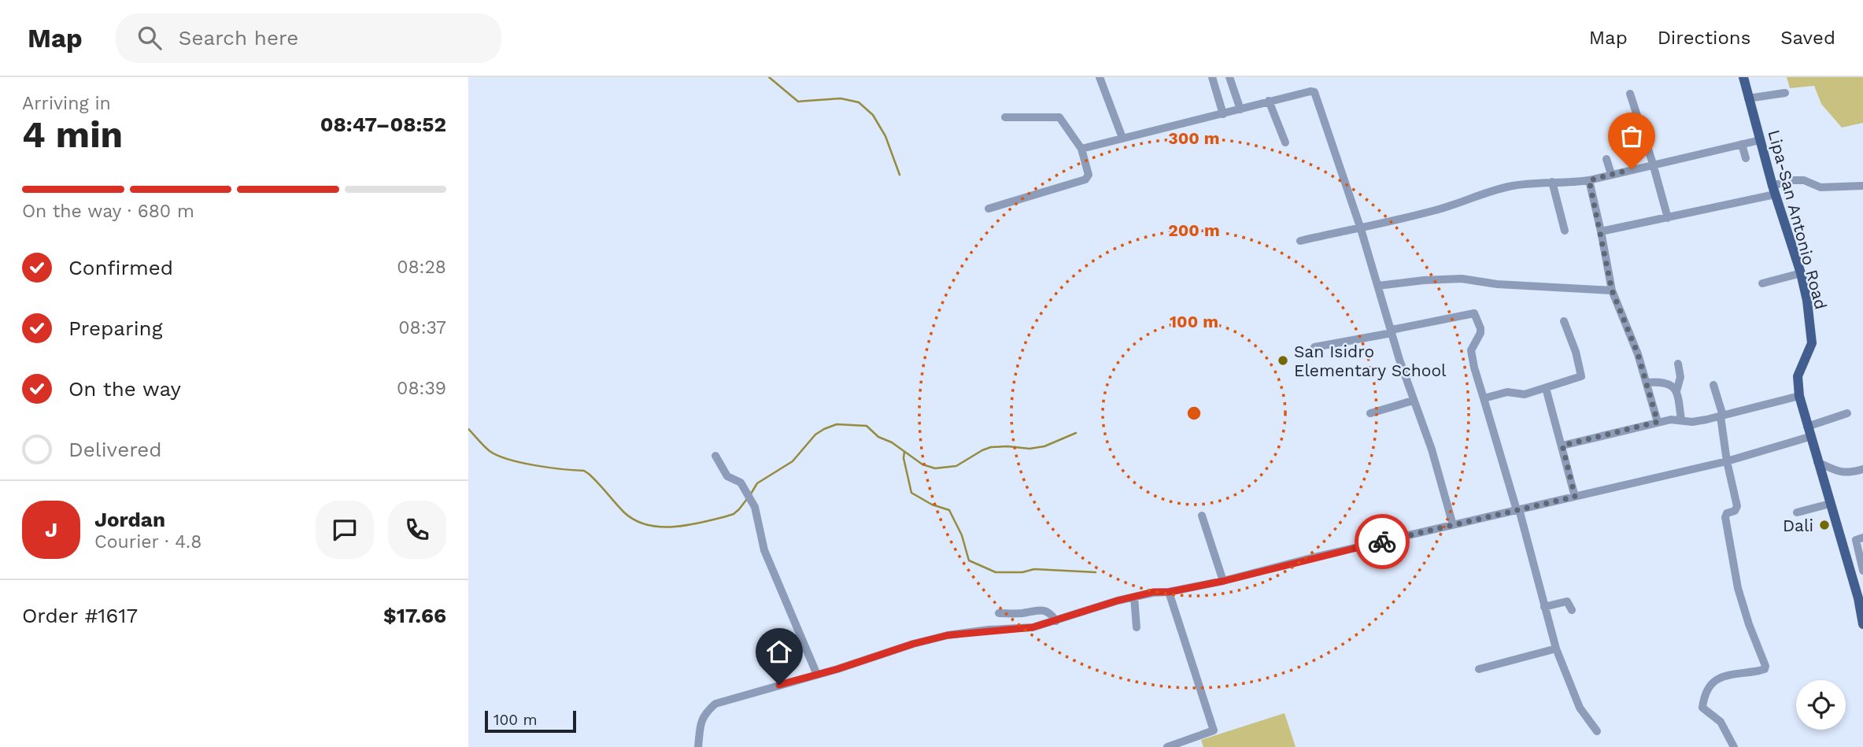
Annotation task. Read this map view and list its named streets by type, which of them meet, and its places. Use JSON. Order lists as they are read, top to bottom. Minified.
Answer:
{"streets":{"main road":["Lipa-San Antonio Road"]},"places":["San Isidro Elementary School","Dali"],"scale_bar":"100 m","page":{"header":"Map","search":"Search here","nav":["Map","Directions","Saved"],"heading":["4 min","Arriving in","08:47–08:52"],"panel":["Jordan","Courier · 4.8","Order #1617","$17.66"],"bar":"On the way · 680 m","list":[["Confirmed","08:28"],["Preparing","08:37"],["On the way","08:39"],"Delivered"],"round":"J","scale":"100 m"},"rings":["300 m","200 m","100 m"]}
